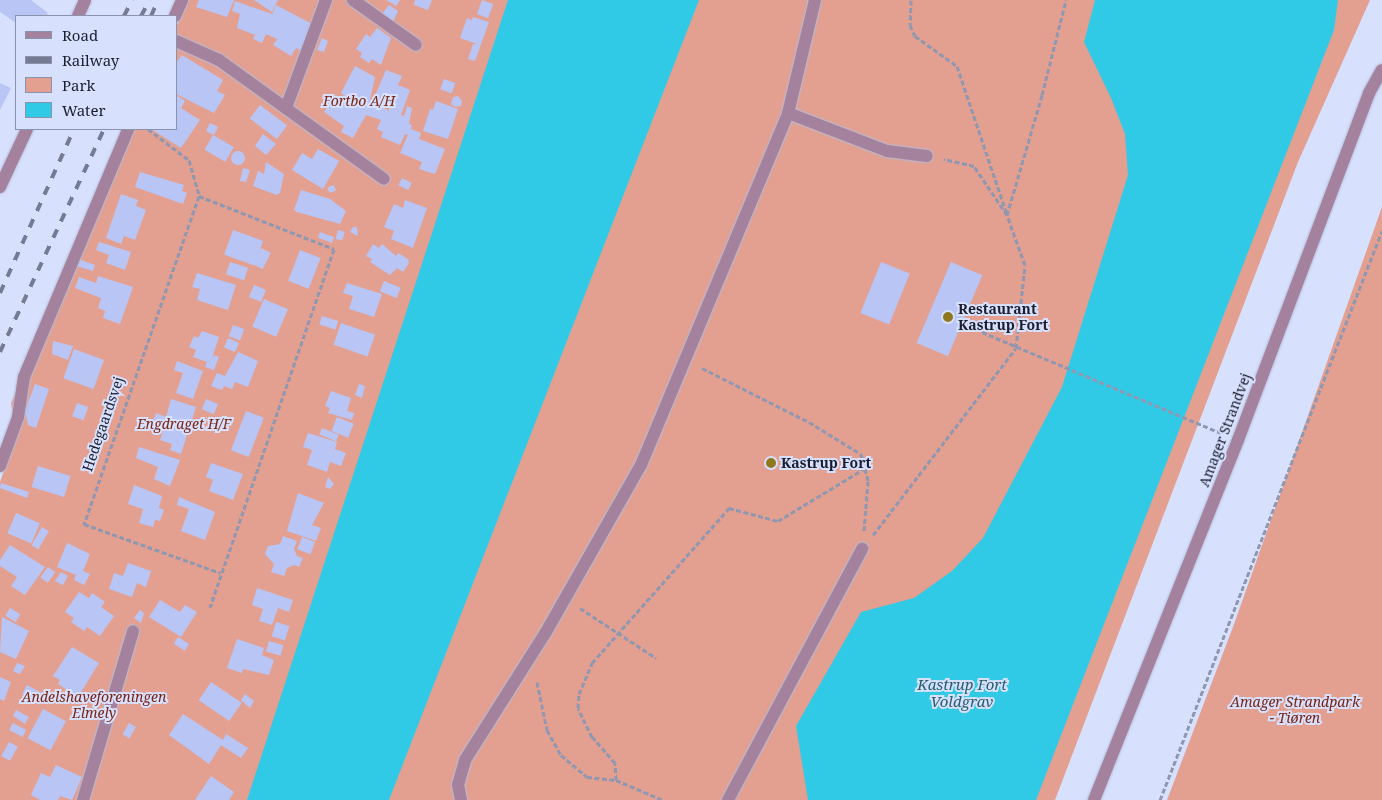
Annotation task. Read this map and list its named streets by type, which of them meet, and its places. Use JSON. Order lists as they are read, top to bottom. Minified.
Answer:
{"streets":{"street":["Amager Strandvej"],"path":["Hedegaardsvej"]},"water":["Kastrup Fort Voldgrav"],"parks":["Fortbo A/H","Engdraget H/F","Andelshaveforeningen Elmely","Amager Strandpark - Tiøren"],"places":["Restaurant Kastrup Fort","Kastrup Fort"],"legend":["Road","Railway","Park","Water"]}
